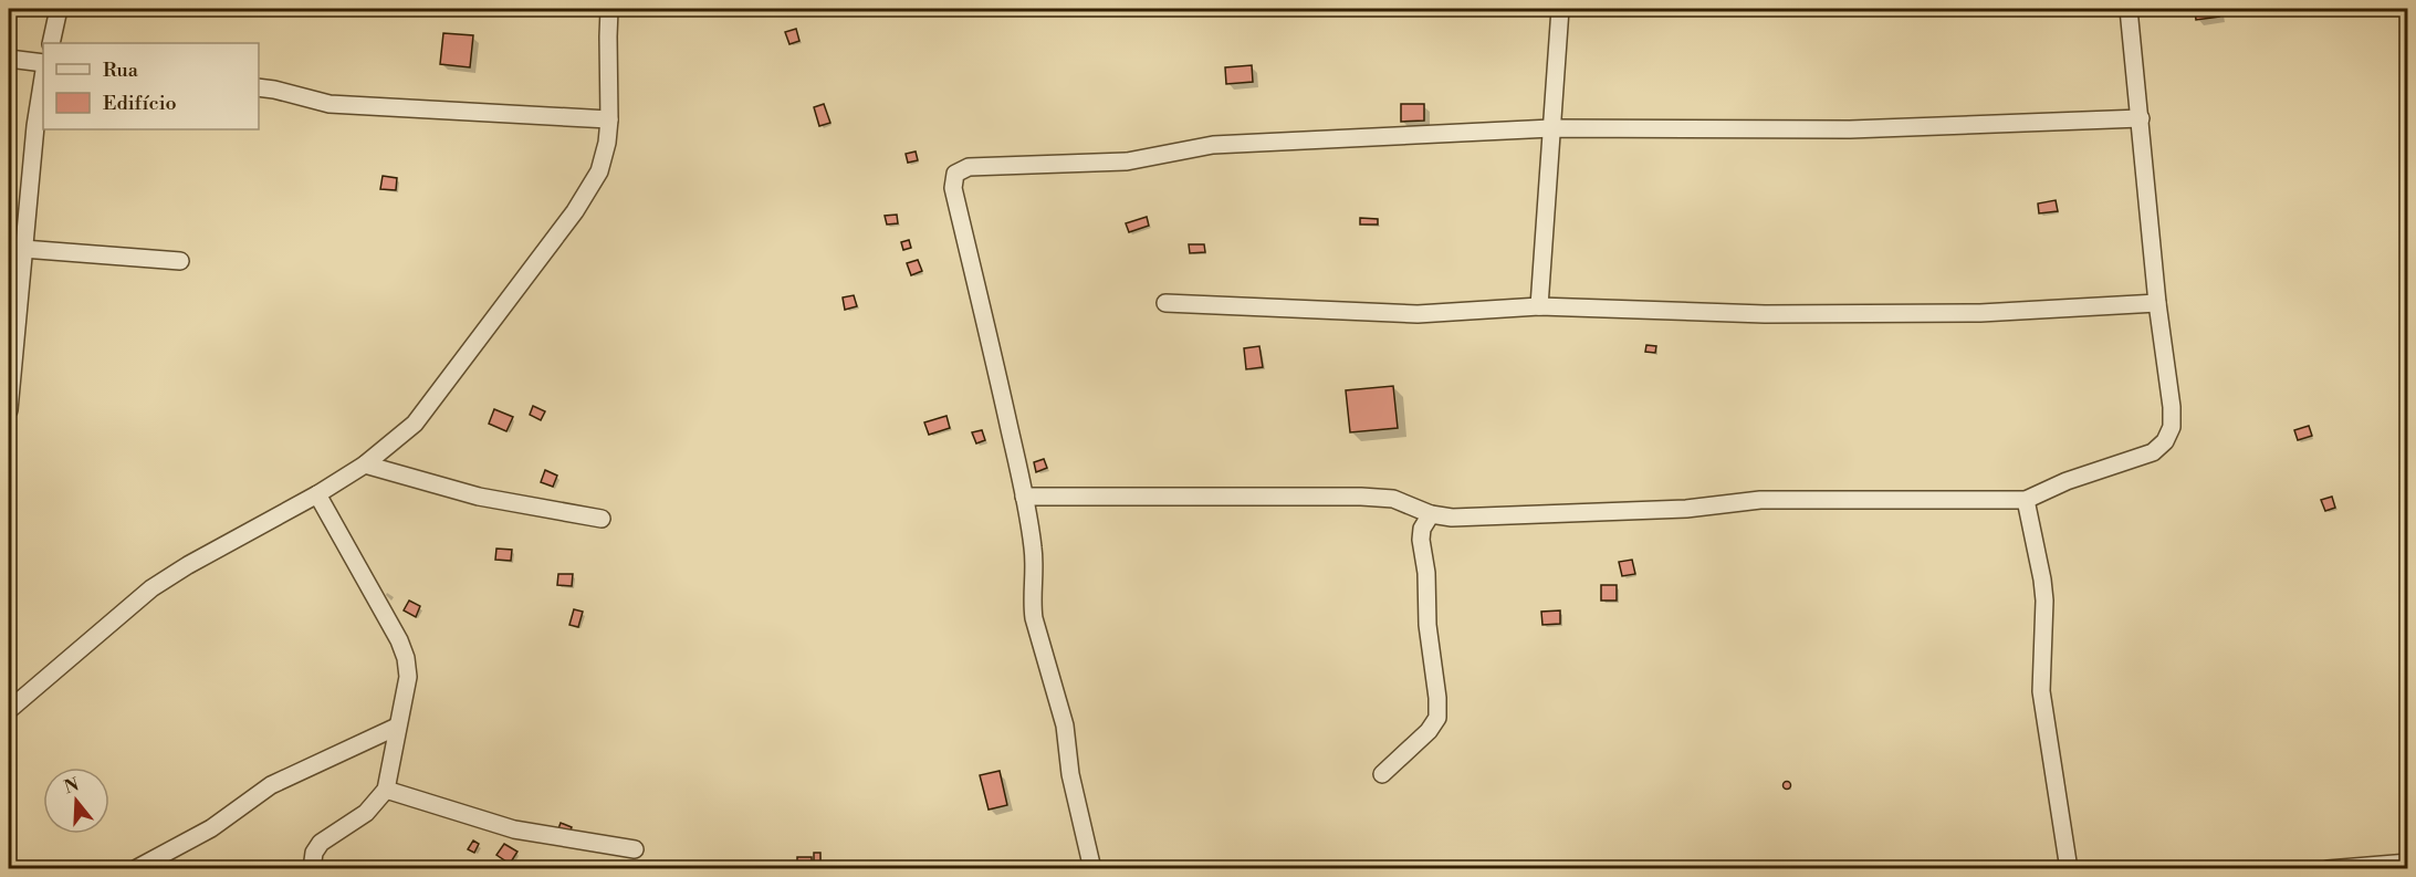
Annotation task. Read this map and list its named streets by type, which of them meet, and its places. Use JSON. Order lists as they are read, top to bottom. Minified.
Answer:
{"legend":["Rua","Edifício"],"north":"top"}
